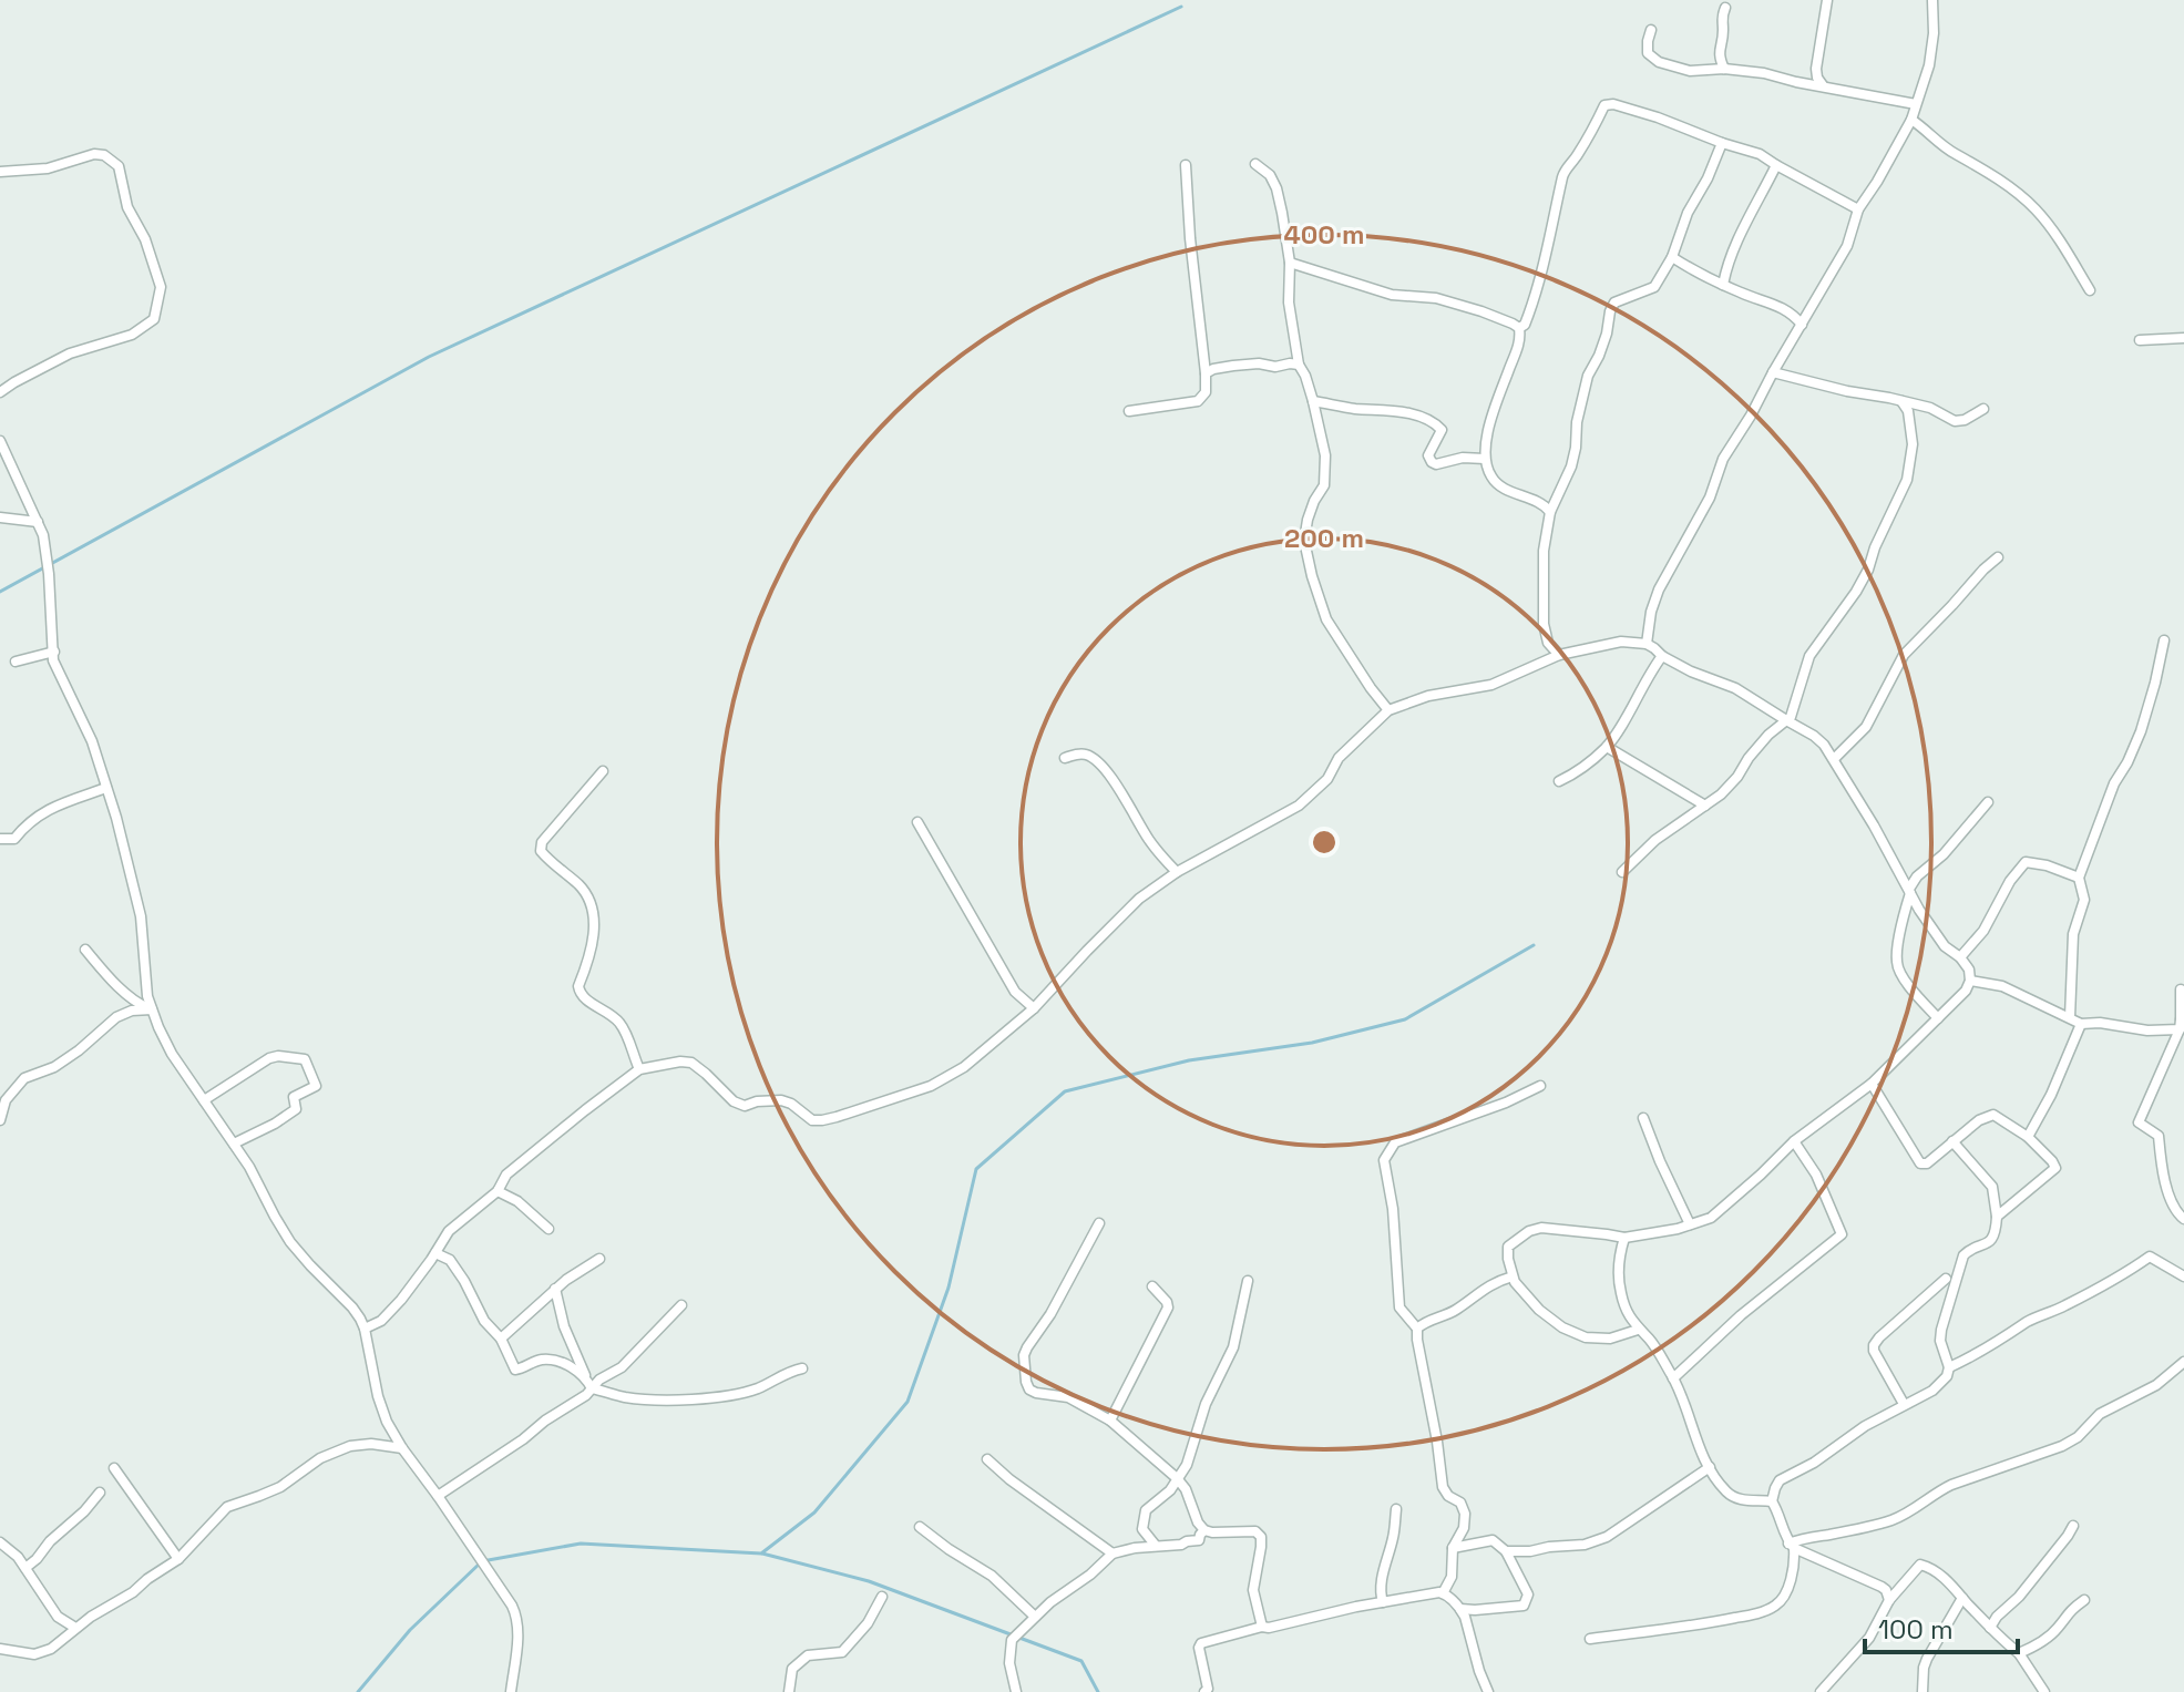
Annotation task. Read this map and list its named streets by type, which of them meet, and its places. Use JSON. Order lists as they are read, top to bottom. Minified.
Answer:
{"scale_bar":"100 m","rings":["400 m","200 m"]}
